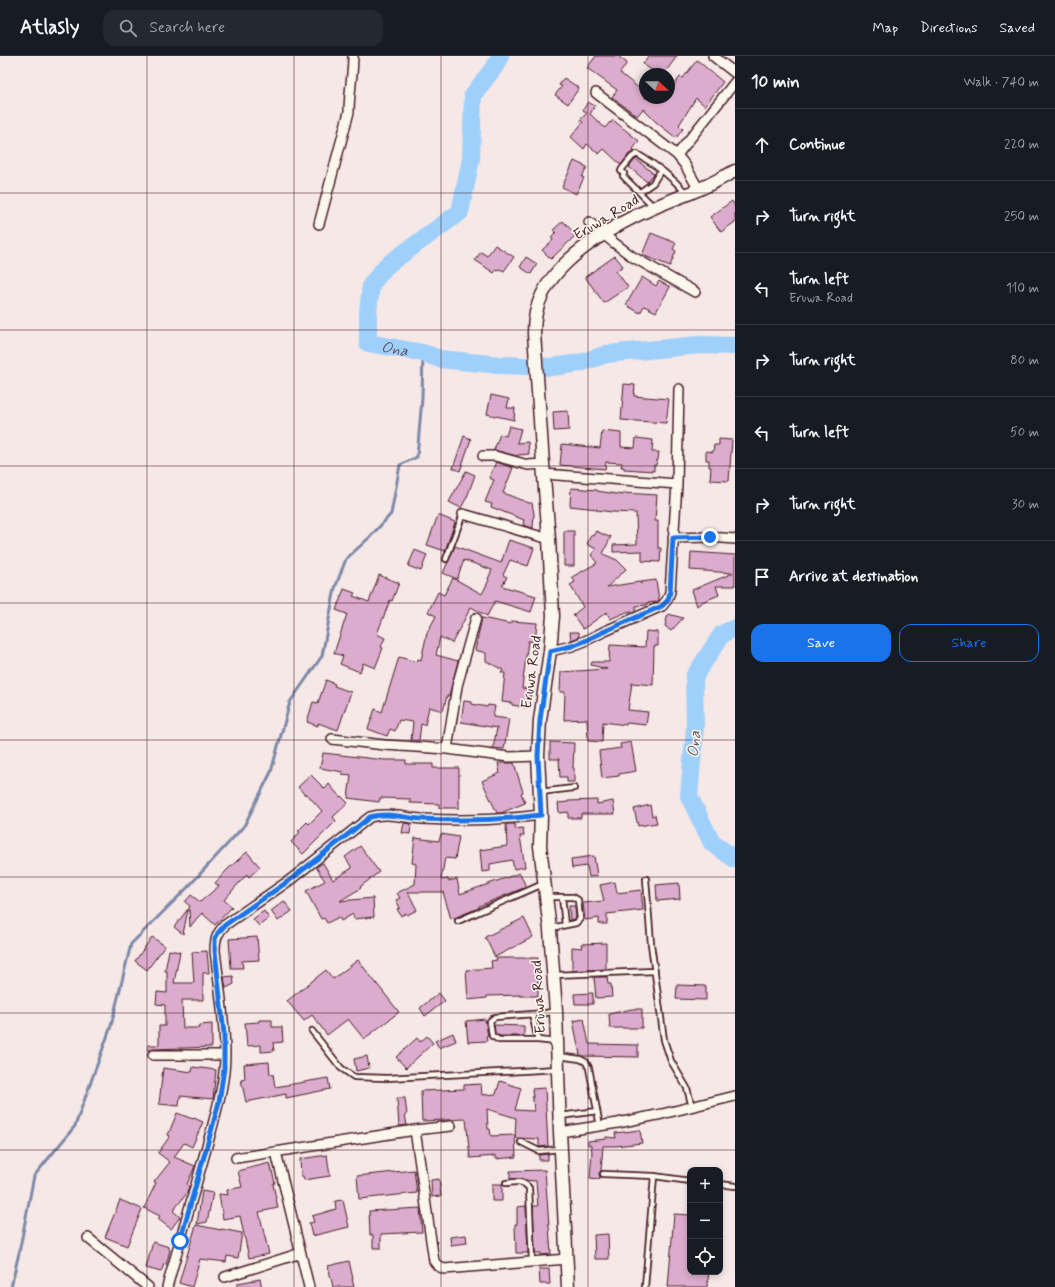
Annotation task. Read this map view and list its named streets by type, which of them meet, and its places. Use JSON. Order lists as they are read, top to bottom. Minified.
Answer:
{"streets":{"main road":["Eruwa Road"]},"water":["Ona"],"north":"right","page":{"header":"Atlasly","search":"Search here","nav":["Map","Directions","Saved"],"heading":["10 min","Walk · 740 m"],"list":[["Continue","220 m"],["Turn right","250 m"],["Turn left","Eruwa Road","110 m"],["Turn right","80 m"],["Turn left","50 m"],["Turn right","30 m"],"Arrive at destination"],"buttons":["Save","Share"],"map_buttons":["+","−"]}}
